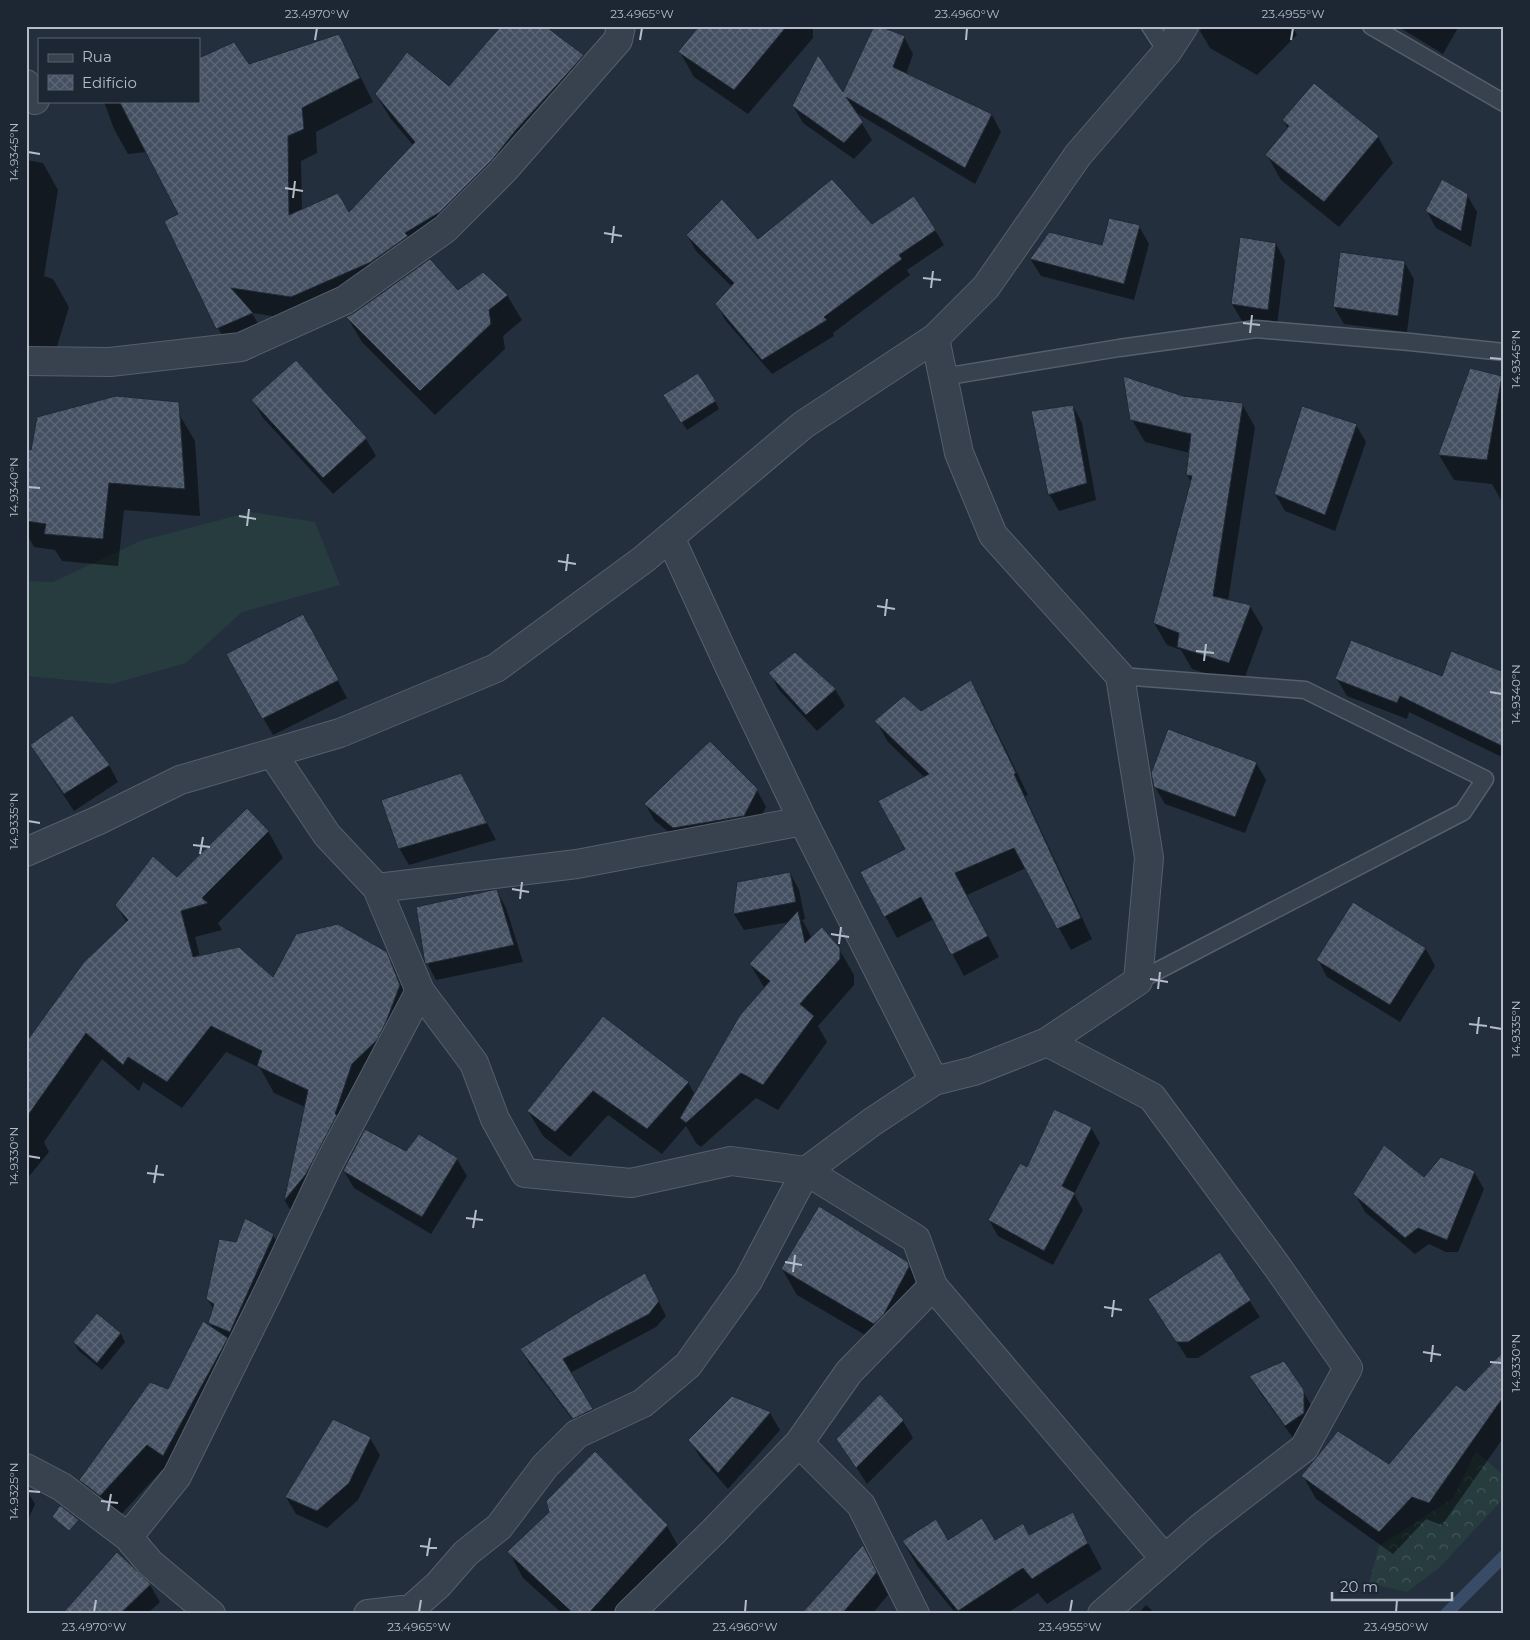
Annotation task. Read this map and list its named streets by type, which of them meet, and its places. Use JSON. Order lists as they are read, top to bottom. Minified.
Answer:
{"legend":["Rua","Edifício"],"scale_bar":"20 m","coordinates":["23.4970°W","23.4965°W","23.4960°W","23.4955°W","14.9345°N","14.9340°N","14.9335°N","14.9330°N","14.9325°N","23.4950°W"]}
